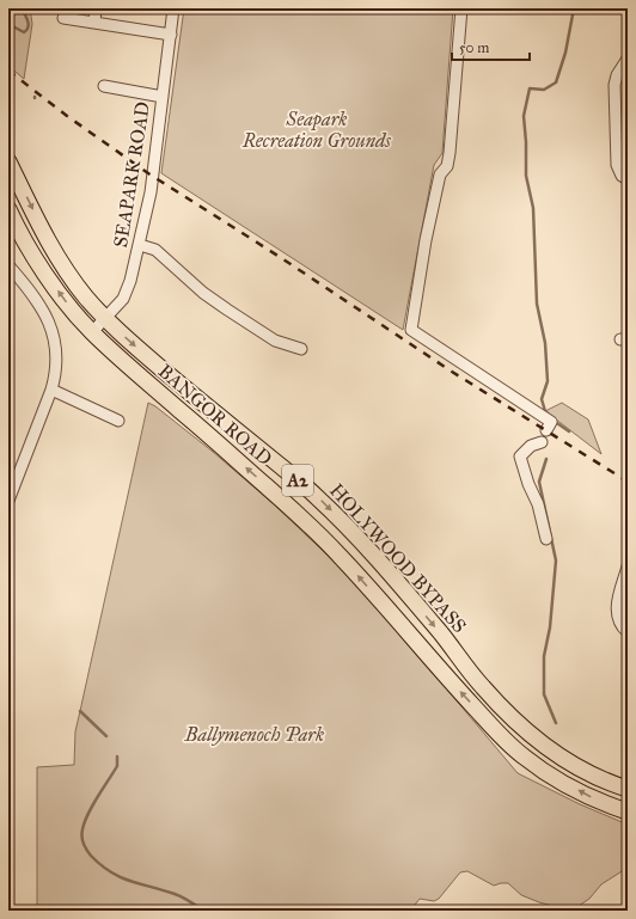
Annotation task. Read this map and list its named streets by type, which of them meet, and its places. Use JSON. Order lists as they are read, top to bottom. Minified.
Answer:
{"streets":{"highway":["BANGOR ROAD","A2","HOLYWOOD BYPASS"],"street":["SEAPARK ROAD"]},"crossings":[["SEAPARK ROAD","BANGOR ROAD"],["SEAPARK ROAD","A2"],["SEAPARK ROAD","HOLYWOOD BYPASS"],["BANGOR ROAD","A2"]],"one_way":["BANGOR ROAD","HOLYWOOD BYPASS"],"parks":["Seapark Recreation Grounds","Ballymenoch Park"],"scale_bar":"50 m"}
